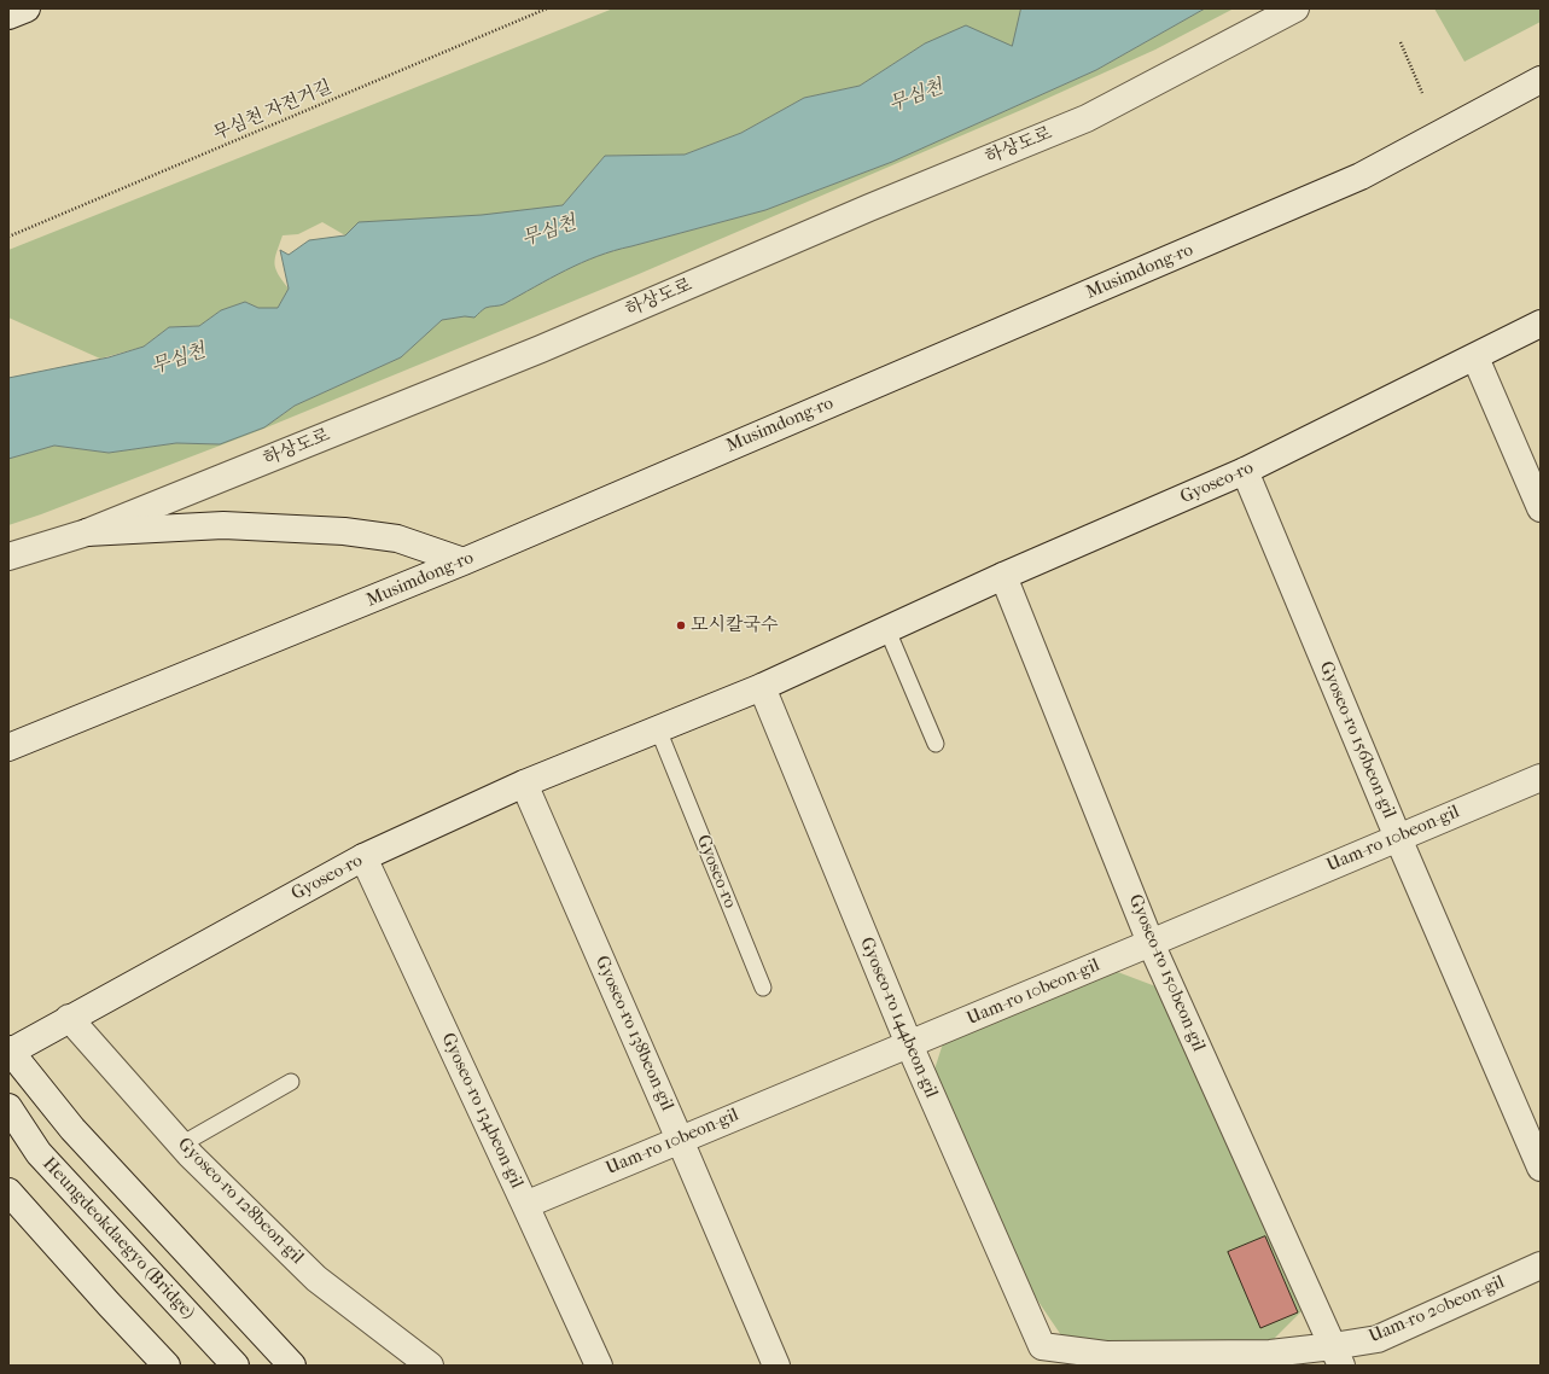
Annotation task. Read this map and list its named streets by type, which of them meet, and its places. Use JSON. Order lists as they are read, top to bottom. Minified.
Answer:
{"streets":{"street":["하상도로","Musimdong-ro","Gyoseo-ro","Gyoseo-ro 156beon-gil","Uam-ro 10beon-gil","Gyoseo-ro 150beon-gil","Gyoseo-ro 144beon-gil","Gyoseo-ro 138beon-gil","Gyoseo-ro 134beon-gil","Gyoseo-ro 128beon-gil","Heungdeokdaegyo (Bridge)","Uam-ro 20beon-gil"],"path":["무심천 자전거길"]},"crossings":[["Gyoseo-ro","Gyoseo-ro 156beon-gil"],["Gyoseo-ro","Gyoseo-ro 150beon-gil"],["Gyoseo-ro","Gyoseo-ro 144beon-gil"],["Gyoseo-ro","Gyoseo-ro 138beon-gil"],["Gyoseo-ro","Gyoseo-ro 134beon-gil"],["Gyoseo-ro","Gyoseo-ro 128beon-gil"],["Gyoseo-ro 156beon-gil","Uam-ro 10beon-gil"],["Uam-ro 10beon-gil","Gyoseo-ro 150beon-gil"],["Uam-ro 10beon-gil","Gyoseo-ro 144beon-gil"],["Uam-ro 10beon-gil","Gyoseo-ro 138beon-gil"],["Uam-ro 10beon-gil","Gyoseo-ro 134beon-gil"],["Gyoseo-ro 150beon-gil","Uam-ro 20beon-gil"],["Gyoseo-ro 144beon-gil","Uam-ro 20beon-gil"]],"water":["무심천"],"places":["모시칼국수"]}
